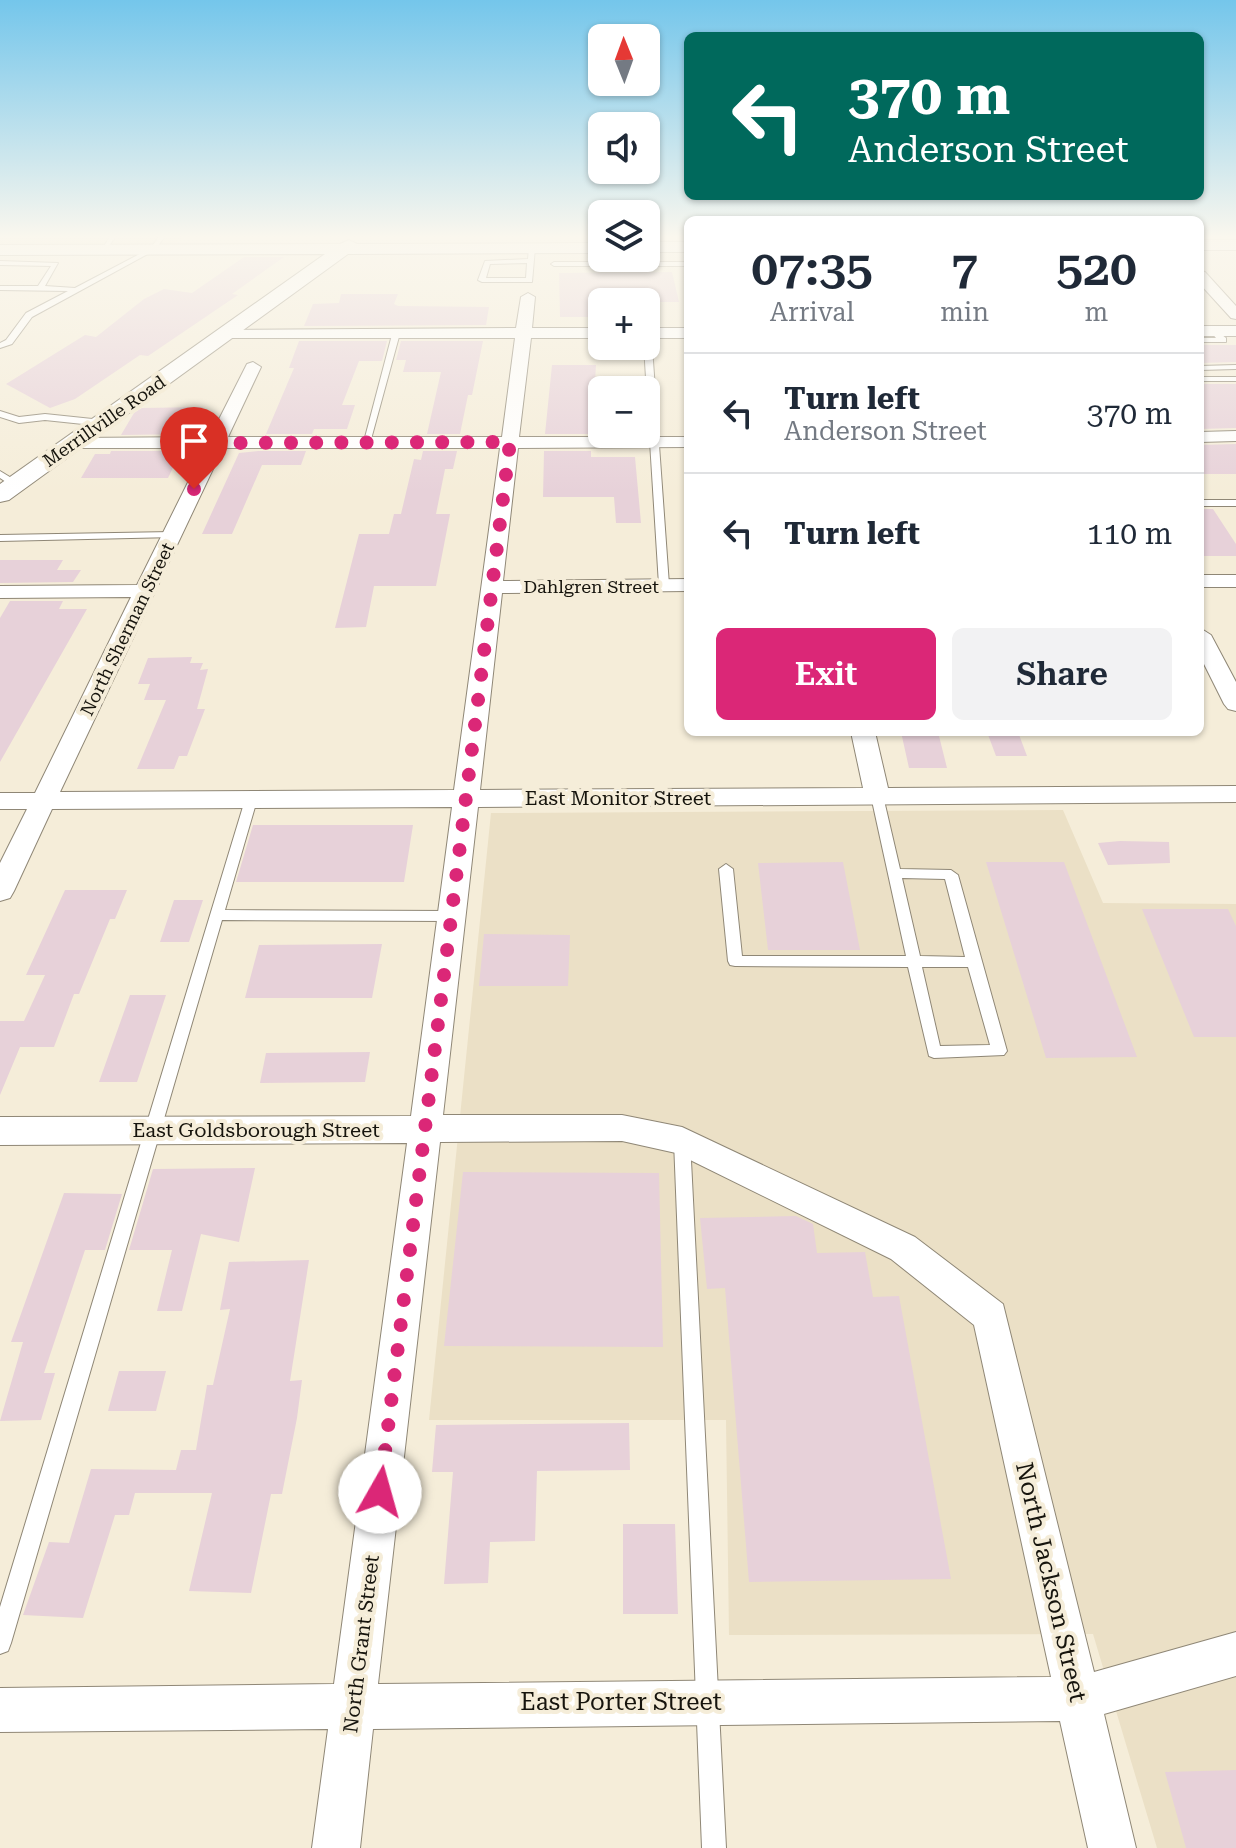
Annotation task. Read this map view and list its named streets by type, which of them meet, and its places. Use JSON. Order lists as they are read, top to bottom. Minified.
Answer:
{"streets":{"street":["Merrillville Road","Dahlgren Street","North Sherman Street","East Monitor Street","East Goldsborough Street","North Jackson Street","North Grant Street","East Porter Street"]},"crossings":[["Dahlgren Street","North Grant Street"],["North Sherman Street","East Monitor Street"],["East Monitor Street","North Grant Street"],["East Goldsborough Street","North Jackson Street"],["East Goldsborough Street","North Grant Street"],["North Jackson Street","East Porter Street"],["North Grant Street","East Porter Street"]],"north":"top","page":{"map_buttons":["+","−"],"turn":["370 m","Anderson Street"],"eta":["07:35","Arrival","7","min","520","m"],"list":[{"name":"Turn left","note":"Anderson Street","value":"370 m"},{"name":"Turn left","value":"110 m"}],"buttons":["Exit","Share"]}}
